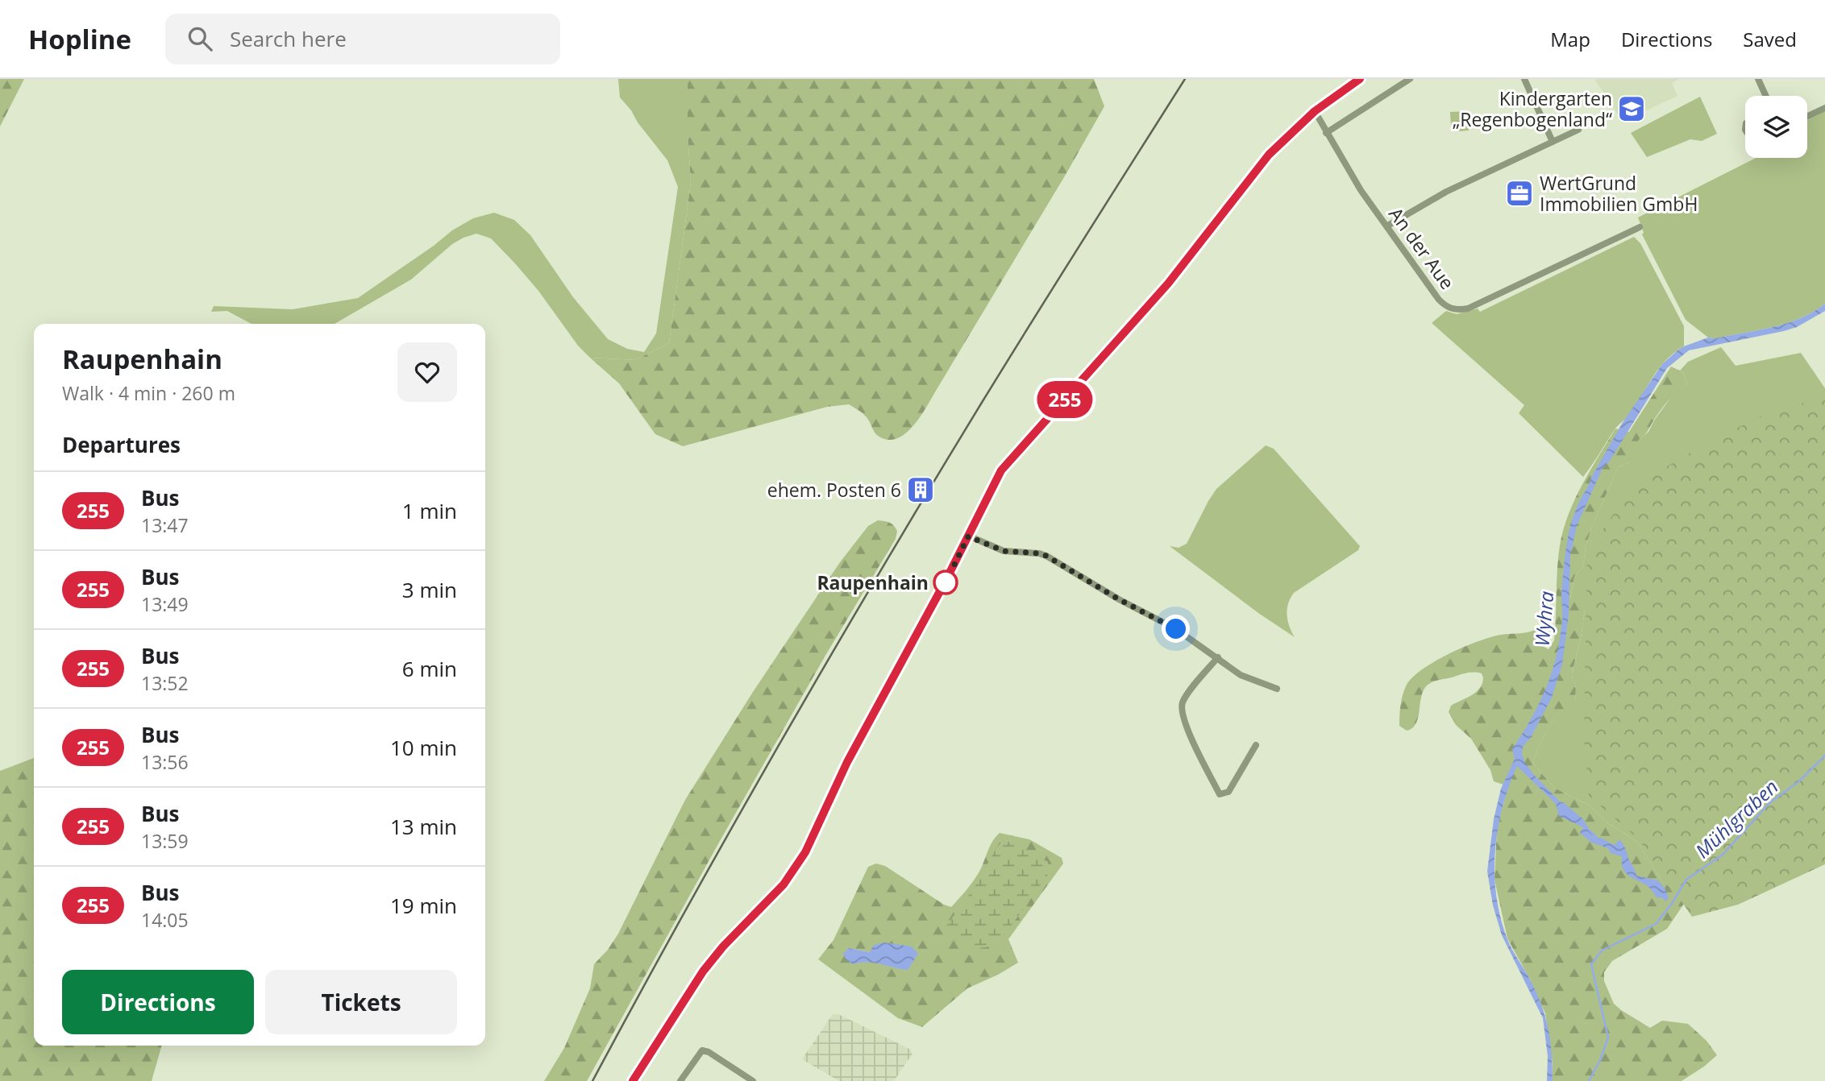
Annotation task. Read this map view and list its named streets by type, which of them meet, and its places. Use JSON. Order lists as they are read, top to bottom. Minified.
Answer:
{"streets":{"street":["An der Aue"]},"water":["Wyhra","Mühlgraben"],"places":{"school or university":["Kindergarten „Regenbogenland“"],"office":["WertGrund Immobilien GmbH"],"building":["ehem. Posten 6"],"other":["Raupenhain"]},"lines":["bus line 255"],"page":{"header":"Hopline","search":"Search here","nav":["Map","Directions","Saved"],"on_map":"255","heading":[["Raupenhain","Walk · 4 min · 260 m"],"Departures"],"list":[{"mark":"255","name":"Bus","note":"13:47","value":"1 min"},{"mark":"255","name":"Bus","note":"13:49","value":"3 min"},{"mark":"255","name":"Bus","note":"13:52","value":"6 min"},{"mark":"255","name":"Bus","note":"13:56","value":"10 min"},{"mark":"255","name":"Bus","note":"13:59","value":"13 min"},{"mark":"255","name":"Bus","note":"14:05","value":"19 min"}],"buttons":["Directions","Tickets"]}}
